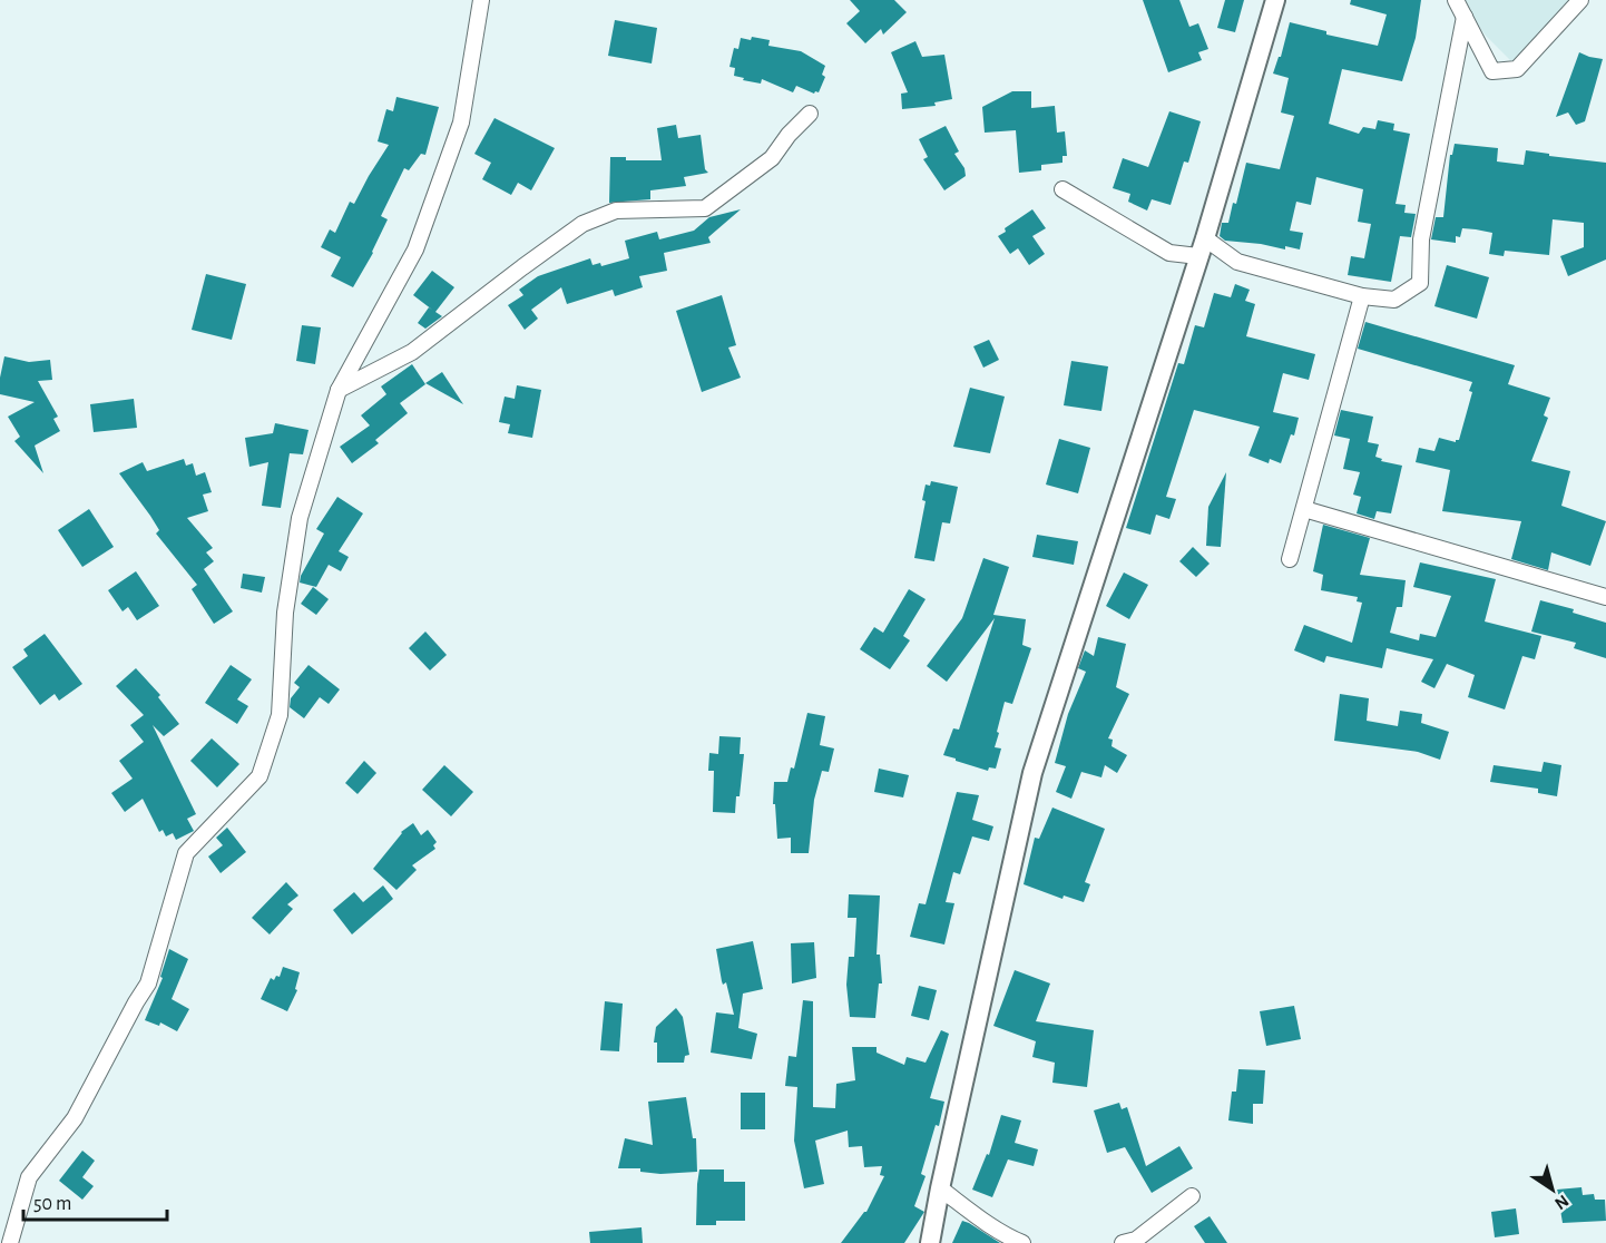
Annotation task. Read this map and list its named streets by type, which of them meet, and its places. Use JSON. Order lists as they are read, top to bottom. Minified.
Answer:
{"scale_bar":"50 m","north":"bottom right"}
